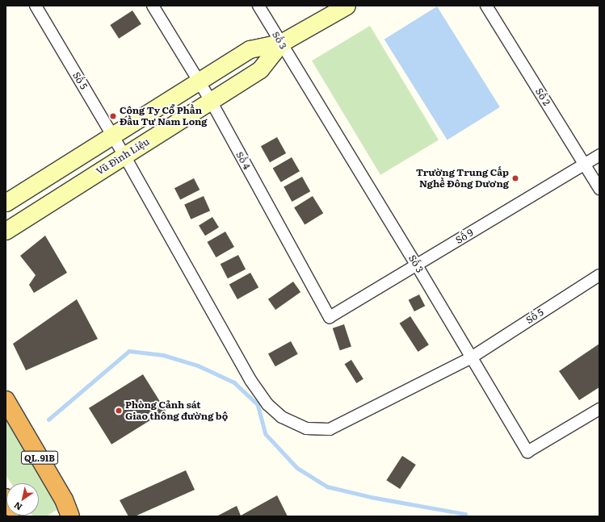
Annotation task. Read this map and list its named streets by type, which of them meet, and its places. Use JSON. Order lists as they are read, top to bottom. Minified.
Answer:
{"streets":{"highway":["QL.91B"],"street":["Số 3","Số 5","Số 2","Vũ Đình Liệu","Số 4","Số 9"]},"crossings":[["Số 3","Số 5"],["Số 3","Vũ Đình Liệu"],["Số 3","Số 9"],["Số 5","Vũ Đình Liệu"],["Số 2","Số 9"],["Vũ Đình Liệu","Số 4"],["Số 4","Số 9"]],"places":["Công Ty Cổ Phần Đầu Tư Nam Long","Trường Trung Cấp Nghề Đông Dương","Phòng Cảnh sát Giao thông đường bộ"],"north":"bottom left"}
